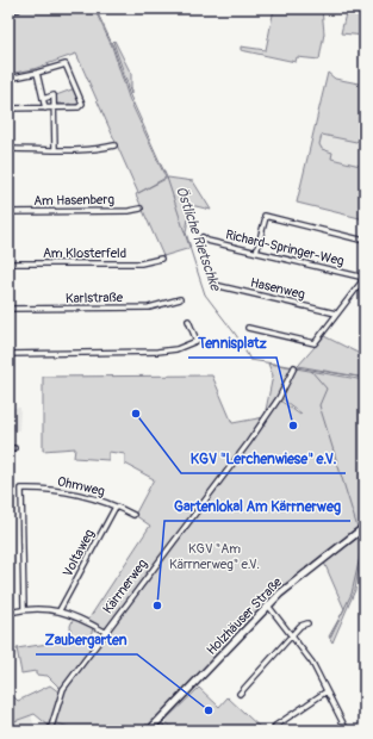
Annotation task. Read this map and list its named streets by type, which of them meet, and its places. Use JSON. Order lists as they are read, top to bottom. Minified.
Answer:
{"streets":{"main road":["Holzhäuser Straße"],"street":["Am Hasenberg","Richard-Springer-Weg","Am Klosterfeld","Hasenweg","Karlstraße","Ohmweg","Voltaweg","Kärrnerweg"]},"crossings":[["Ohmweg","Voltaweg"]],"water":["Östliche Rietschke"],"parks":["KGV \"Am Kärrnerweg\" e.V."],"places":["KGV \"Lerchenwiese\" e.V.","Tennisplatz","Gartenlokal Am Kärrnerweg","Zaubergarten"]}
